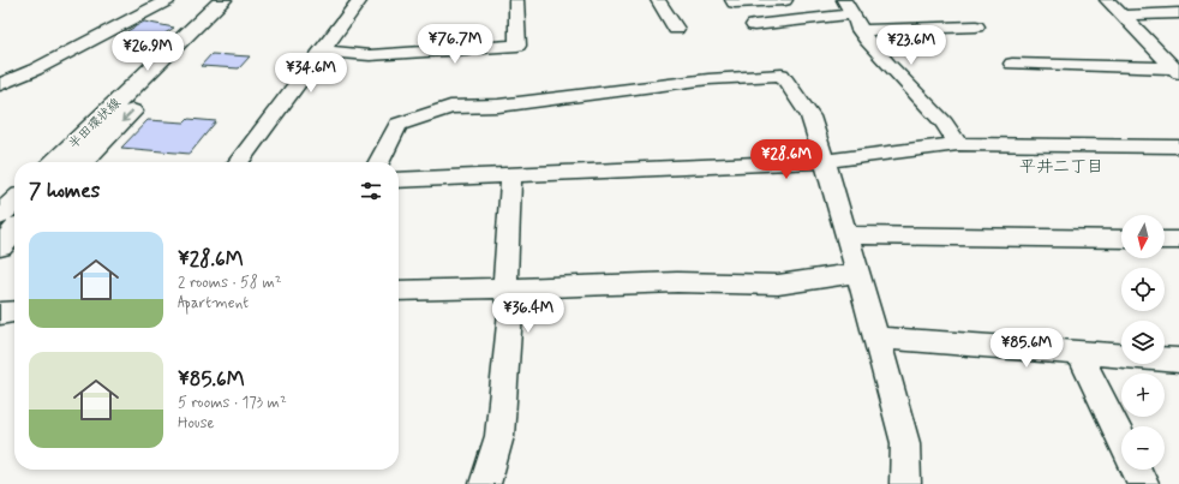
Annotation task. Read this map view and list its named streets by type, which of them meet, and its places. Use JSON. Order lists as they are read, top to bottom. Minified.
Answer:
{"streets":{"main road":["半田環状線"]},"districts":["平井二丁目"],"north":"bottom","page":{"price":["¥76.7M","¥23.6M","¥26.9M","¥34.6M","¥28.6M","¥36.4M","¥85.6M"],"heading":"7 homes","map_buttons":["+","−"],"list":[{"name":"¥28.6M","note":"2 rooms · 58 m² · Apartment"},{"name":"¥85.6M","note":"5 rooms · 173 m² · House"}]}}
